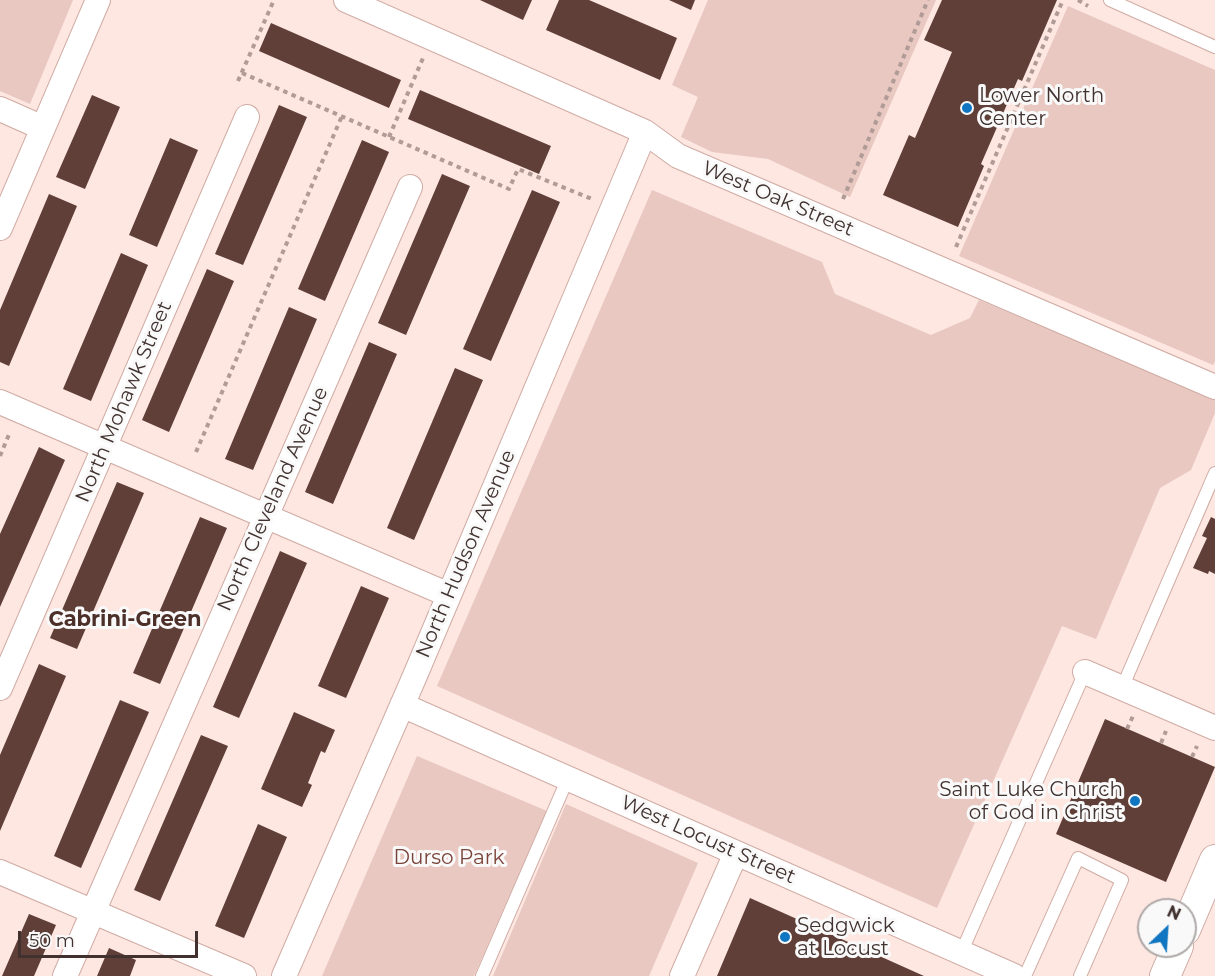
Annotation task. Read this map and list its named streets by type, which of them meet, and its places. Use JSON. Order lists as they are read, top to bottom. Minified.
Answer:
{"streets":{"street":["West Oak Street","North Mohawk Street","North Cleveland Avenue","North Hudson Avenue","West Locust Street"]},"crossings":[["West Oak Street","North Hudson Avenue"],["North Hudson Avenue","West Locust Street"]],"districts":["Cabrini-Green"],"parks":["Durso Park"],"places":["Lower North Center","Saint Luke Church of God in Christ","Sedgwick at Locust"],"scale_bar":"50 m","north":"top right"}
